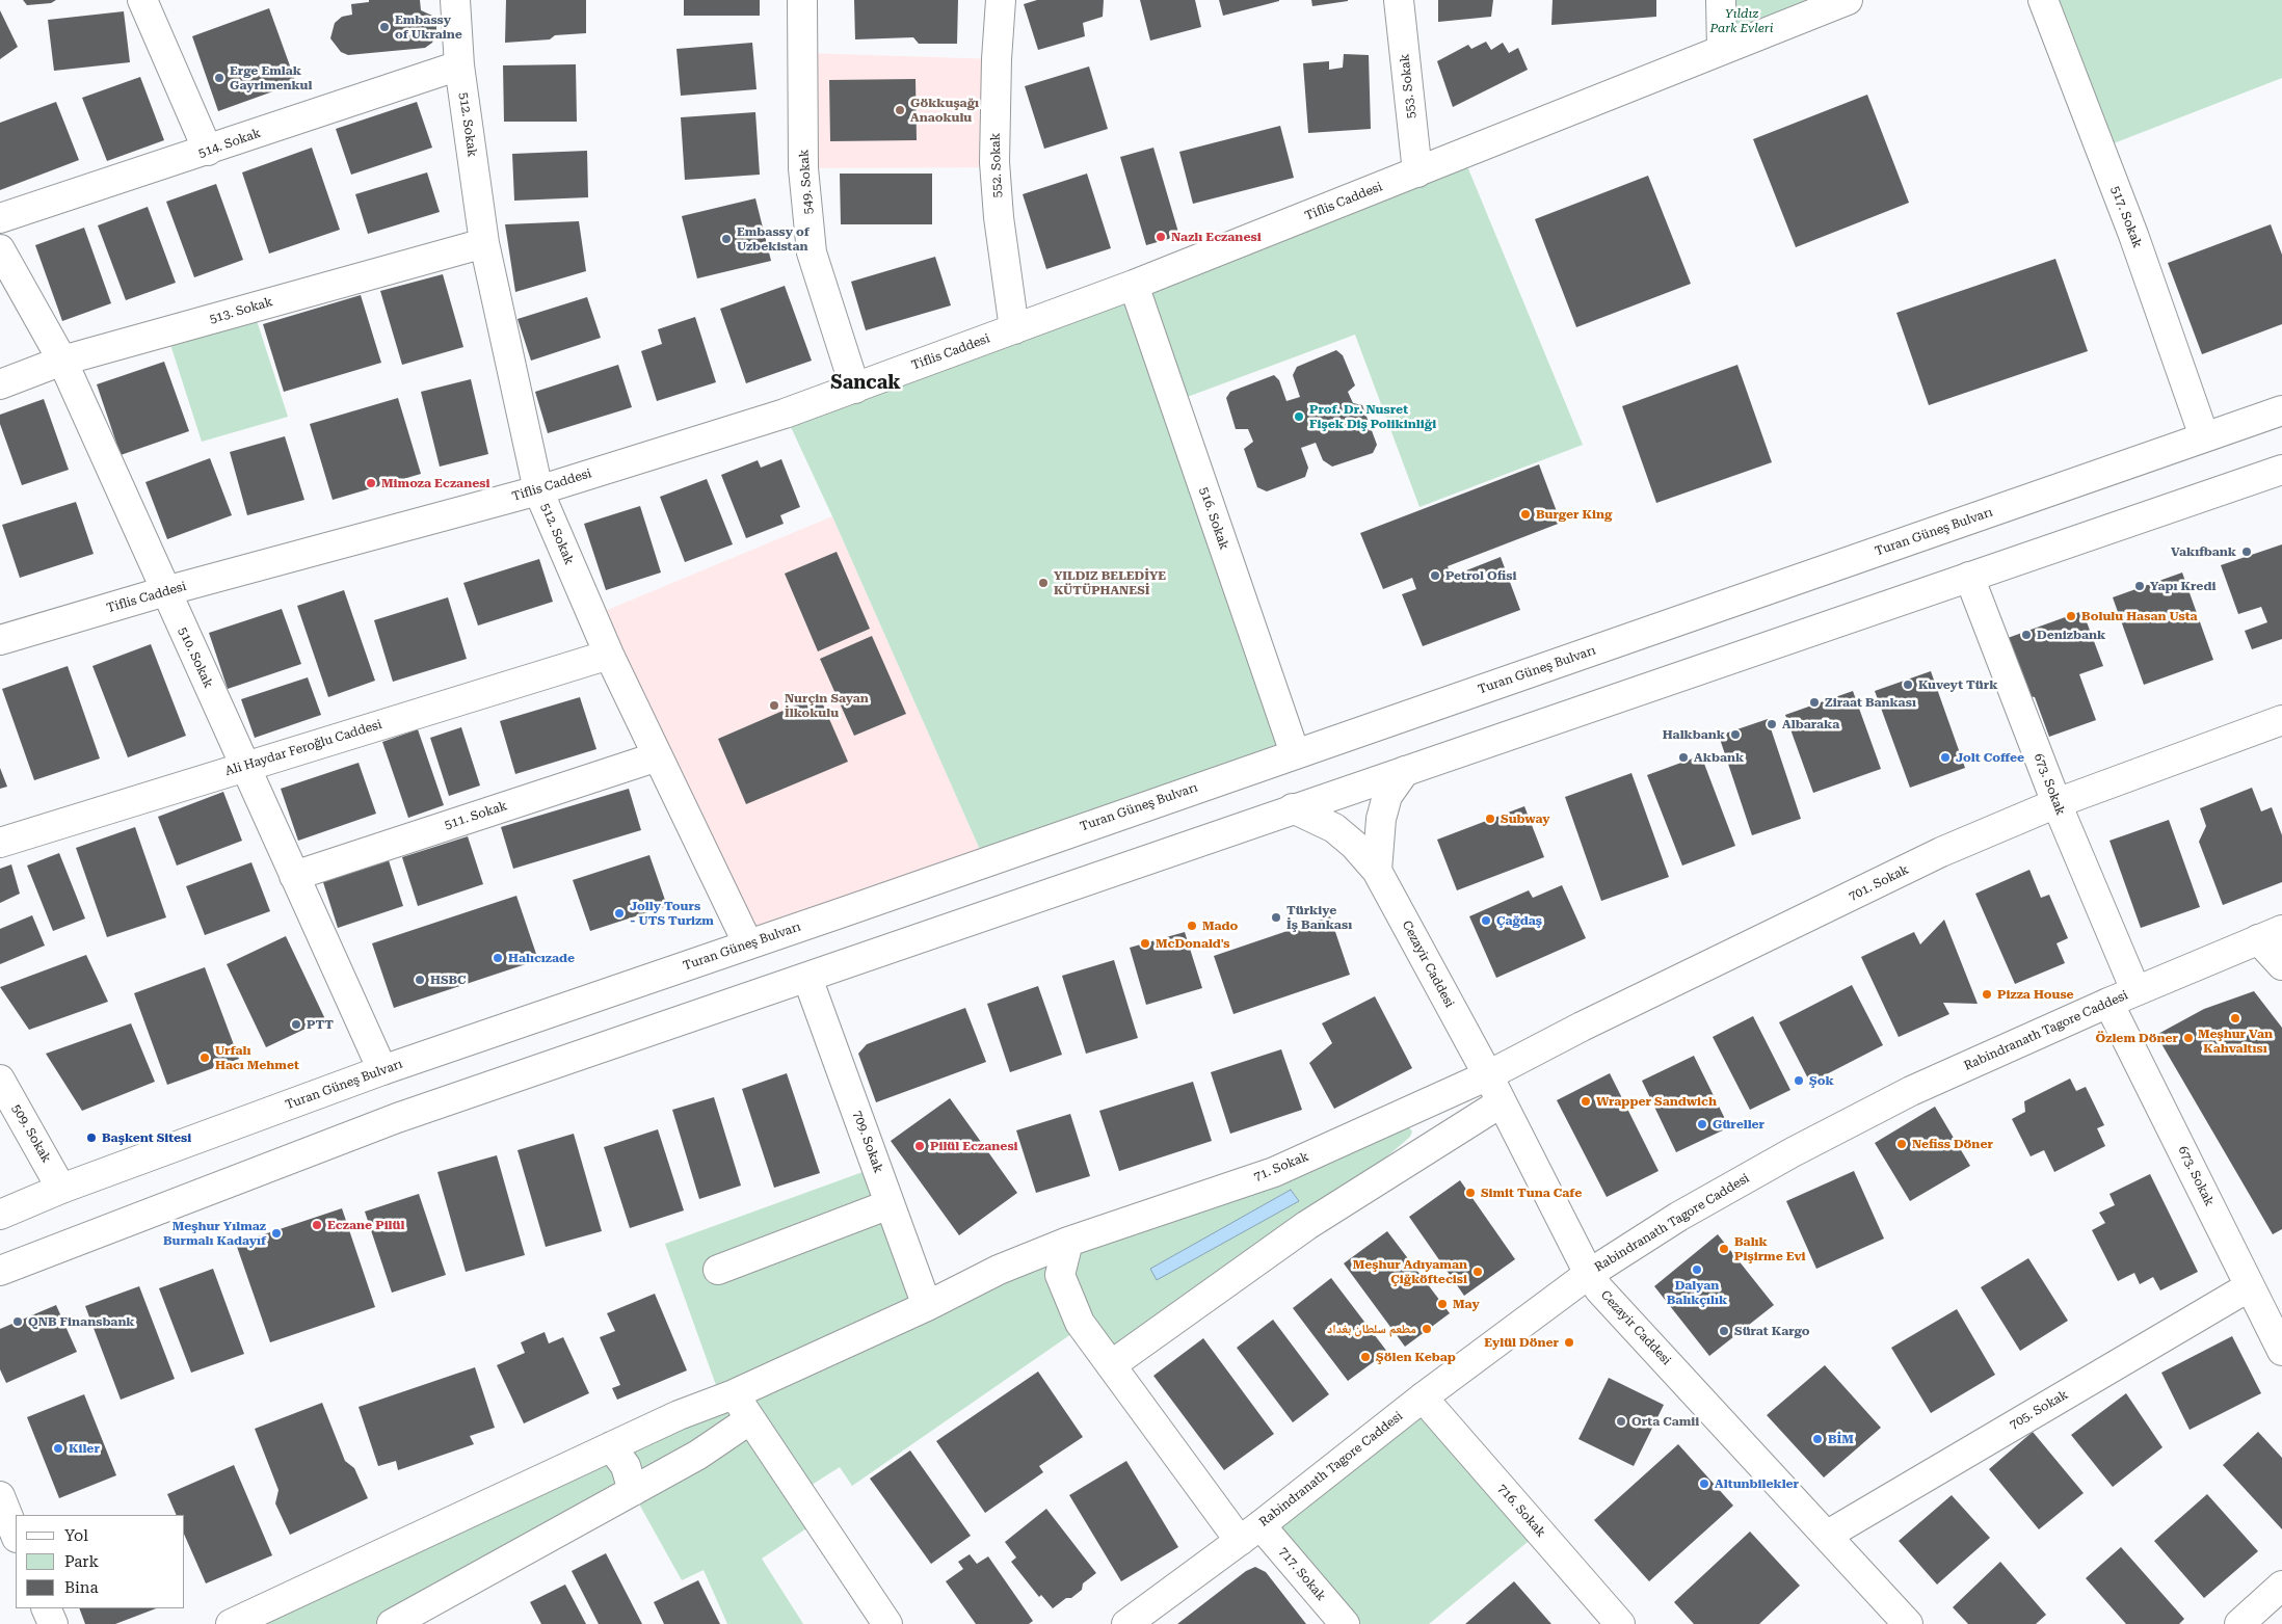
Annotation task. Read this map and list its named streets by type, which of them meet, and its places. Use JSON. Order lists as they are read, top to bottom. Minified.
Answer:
{"streets":{"street":["553. Sokak","512. Sokak","514. Sokak","552. Sokak","549. Sokak","Tiflis Caddesi","517. Sokak","513. Sokak","516. Sokak","Turan Güneş Bulvarı","510. Sokak","Ali Haydar Feroğlu Caddesi","673. Sokak","511. Sokak","701. Sokak","Cezayir Caddesi","Rabindranath Tagore Caddesi","509. Sokak","709. Sokak","71. Sokak","705. Sokak","716. Sokak","717. Sokak"]},"crossings":[["553. Sokak","Tiflis Caddesi"],["512. Sokak","514. Sokak"],["512. Sokak","Tiflis Caddesi"],["512. Sokak","513. Sokak"],["512. Sokak","Turan Güneş Bulvarı"],["512. Sokak","Ali Haydar Feroğlu Caddesi"],["512. Sokak","511. Sokak"],["552. Sokak","Tiflis Caddesi"],["549. Sokak","Tiflis Caddesi"],["Tiflis Caddesi","516. Sokak"],["Tiflis Caddesi","510. Sokak"],["517. Sokak","Turan Güneş Bulvarı"],["513. Sokak","510. Sokak"],["516. Sokak","Turan Güneş Bulvarı"],["Turan Güneş Bulvarı","510. Sokak"],["Turan Güneş Bulvarı","509. Sokak"],["510. Sokak","Ali Haydar Feroğlu Caddesi"],["510. Sokak","511. Sokak"],["673. Sokak","701. Sokak"],["673. Sokak","Rabindranath Tagore Caddesi"],["673. Sokak","705. Sokak"],["701. Sokak","Cezayir Caddesi"],["701. Sokak","71. Sokak"],["Cezayir Caddesi","Rabindranath Tagore Caddesi"],["Cezayir Caddesi","71. Sokak"],["Cezayir Caddesi","705. Sokak"],["Rabindranath Tagore Caddesi","716. Sokak"],["Rabindranath Tagore Caddesi","717. Sokak"],["709. Sokak","71. Sokak"],["71. Sokak","717. Sokak"]],"districts":["Sancak"],"parks":["Yıldız Park Evleri"],"places":["Embassy of Ukraine","Erge Emlak Gayrimenkul","Gökkuşağı Anaokulu","Nazlı Eczanesi","Embassy of Uzbekistan","Prof. Dr. Nusret Fişek Diş Polikinliği","Mimoza Eczanesi","Burger King","Vakıfbank","Petrol Ofisi","YILDIZ BELEDİYE KÜTÜPHANESİ","Yapı Kredi","Bolulu Hasan Usta","Denizbank","Kuveyt Türk","Ziraat Bankası","Nurçin Sayan İlkokulu","Albaraka","Halkbank","Akbank","Jolt Coffee","Subway","Jolly Tours - UTS Turizm","Türkiye İş Bankası","Çağdaş","Mado","McDonald's","Halıcızade","HSBC","Pizza House","Meşhur Van Kahvaltısı","PTT","Özlem Döner","Urfalı Hacı Mehmet","Şok","Wrapper Sandwich","Güreller","Başkent Sitesi","Nefiss Döner","Pilül Eczanesi","Simit Tuna Cafe","Eczane Pilül","Meşhur Yılmaz Burmalı Kadayıf","Balık Pişirme Evi","Dalyan Balıkçılık","Meşhur Adıyaman Çiğköftecisi","May","QNB Finansbank","مطعم سلطان بغداد","Sürat Kargo","Eylül Döner","Şölen Kebap","Orta Camii","BİM","Kiler","Altunbilekler"],"legend":["Yol","Park","Bina"]}
